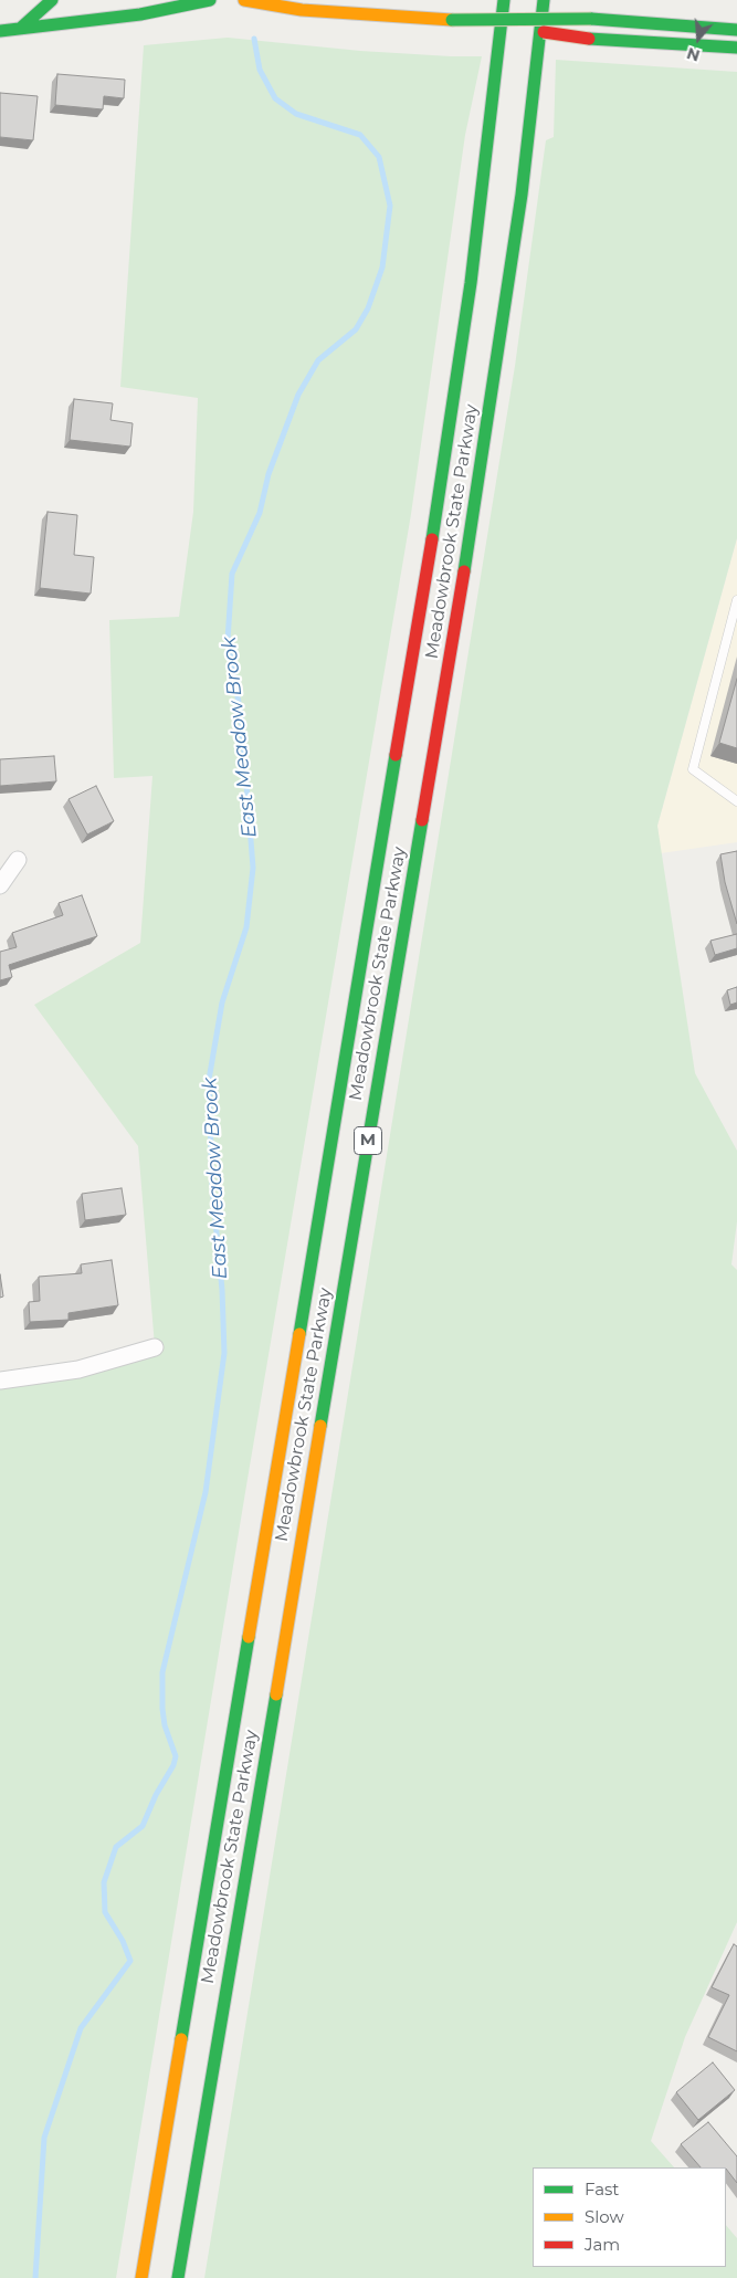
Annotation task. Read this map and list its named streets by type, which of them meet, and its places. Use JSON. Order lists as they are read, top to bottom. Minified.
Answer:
{"streets":{"main road":["Meadowbrook State Parkway","M"]},"water":["East Meadow Brook"],"legend":["Fast","Slow","Jam"],"north":"bottom"}
